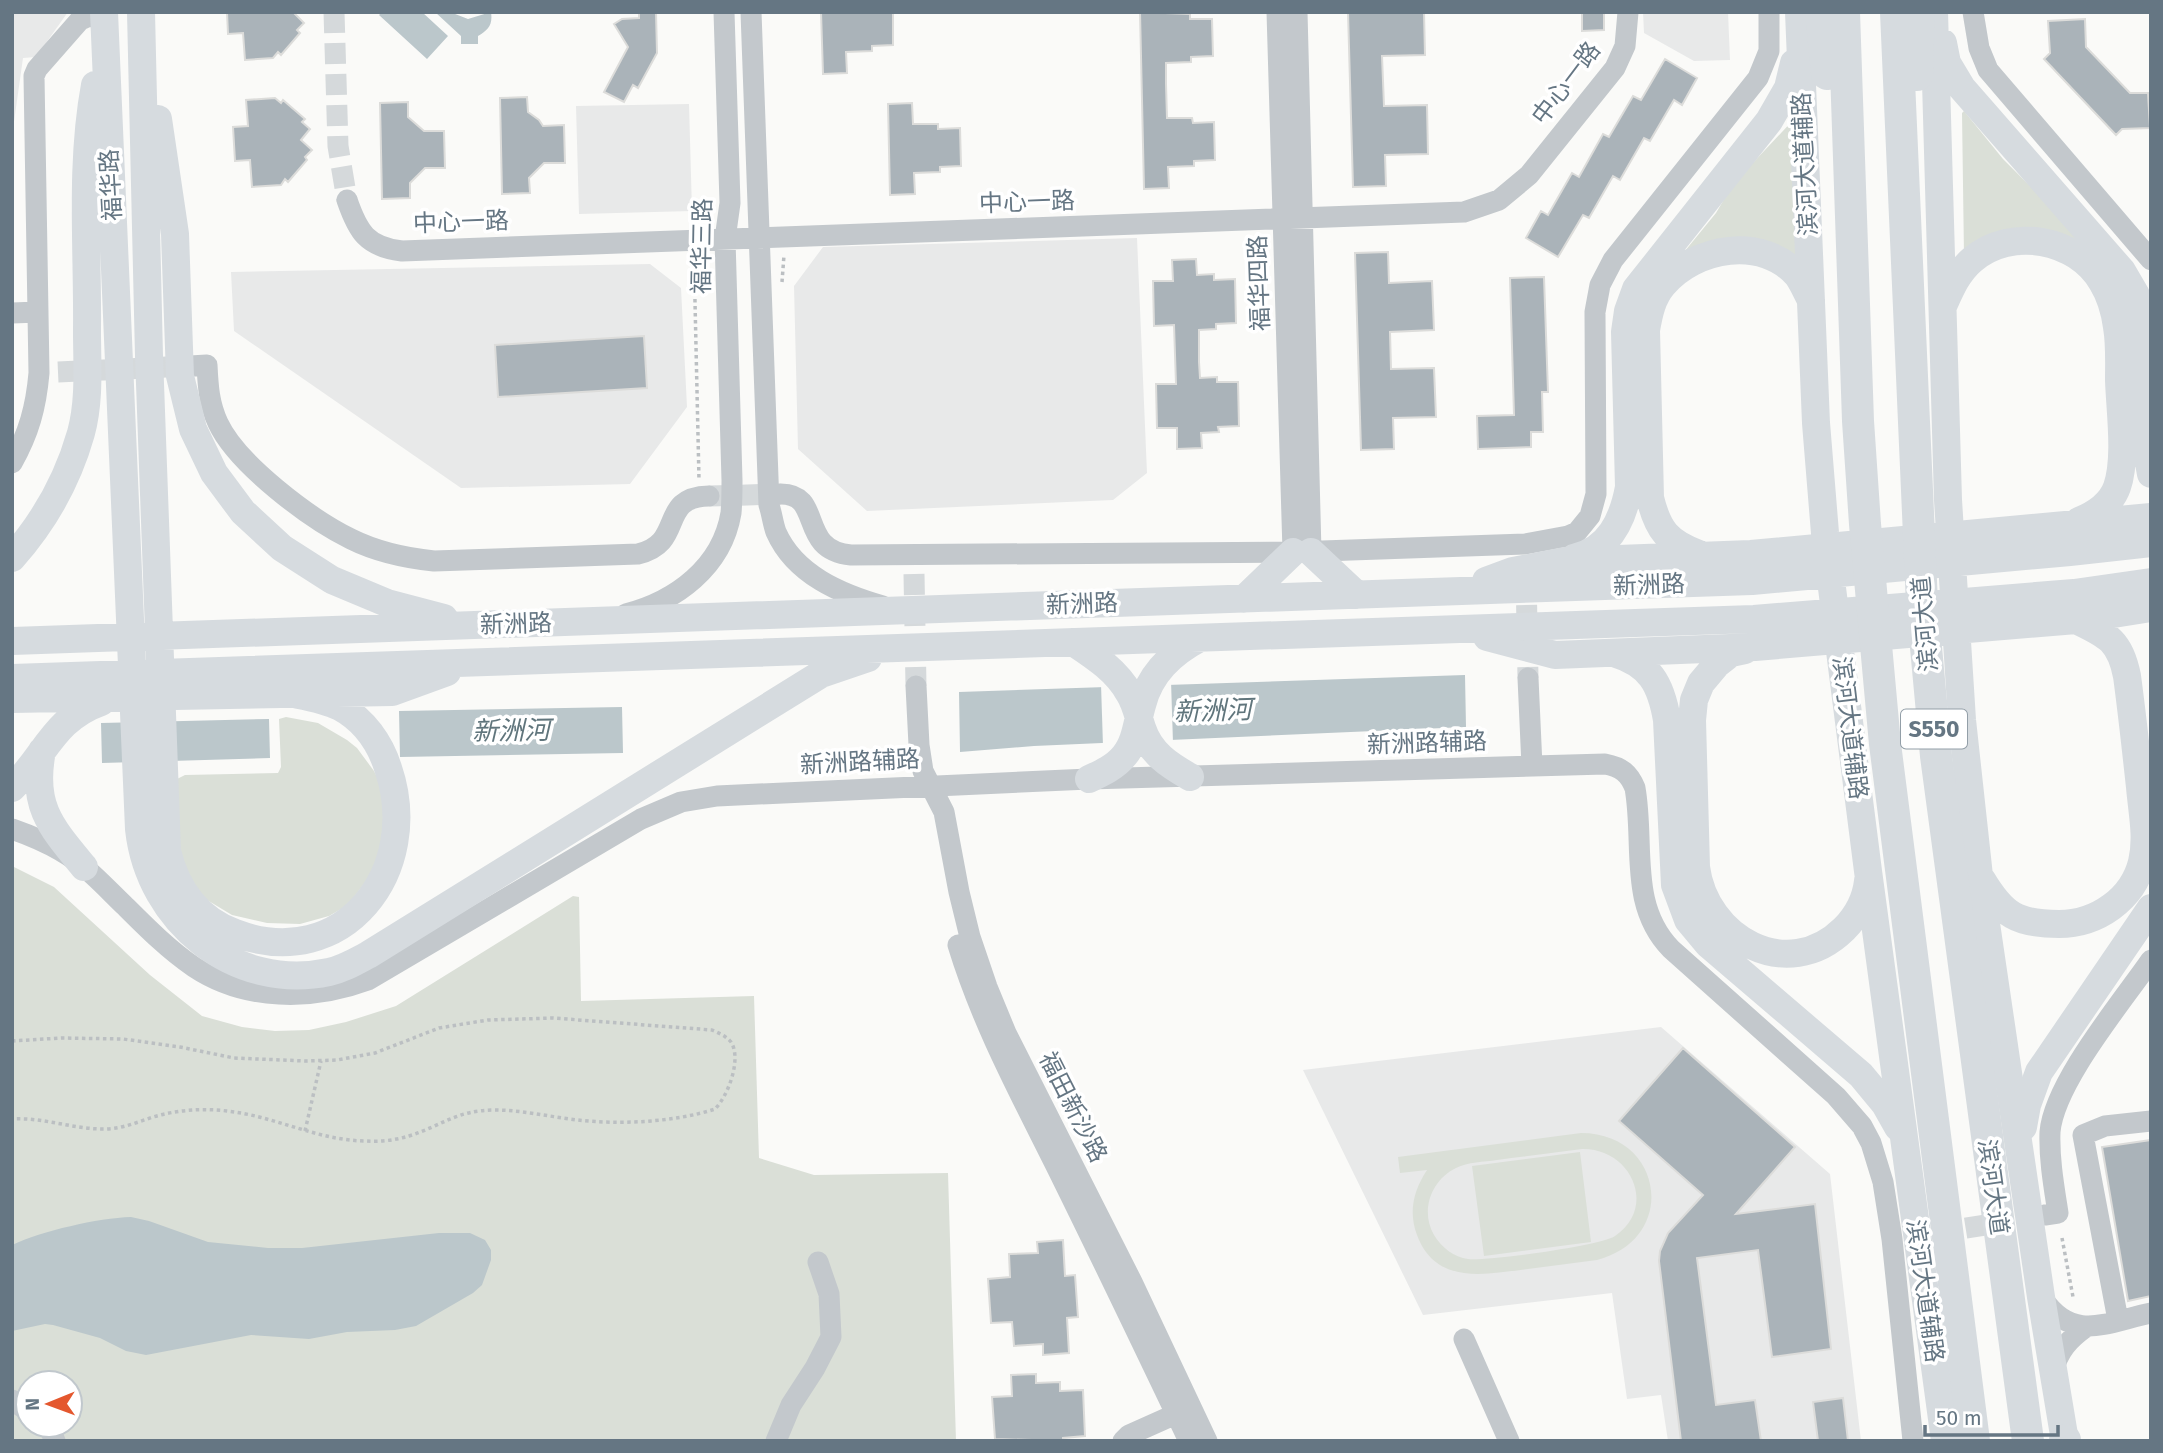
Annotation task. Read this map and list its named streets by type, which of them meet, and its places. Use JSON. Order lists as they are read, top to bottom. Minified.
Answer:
{"streets":{"highway":["滨河大道","S550"],"main road":["滨河大道辅路","福华路","新洲路"],"street":["中心一路","福华三路","福华四路","新洲路辅路","福田新沙路"]},"crossings":[["中心一路","福华三路"],["中心一路","福华四路"],["滨河大道辅路","新洲路辅路"],["福华三路","新洲路"],["新洲路辅路","福田新沙路"]],"water":["新洲河"],"scale_bar":"50 m","north":"left"}
